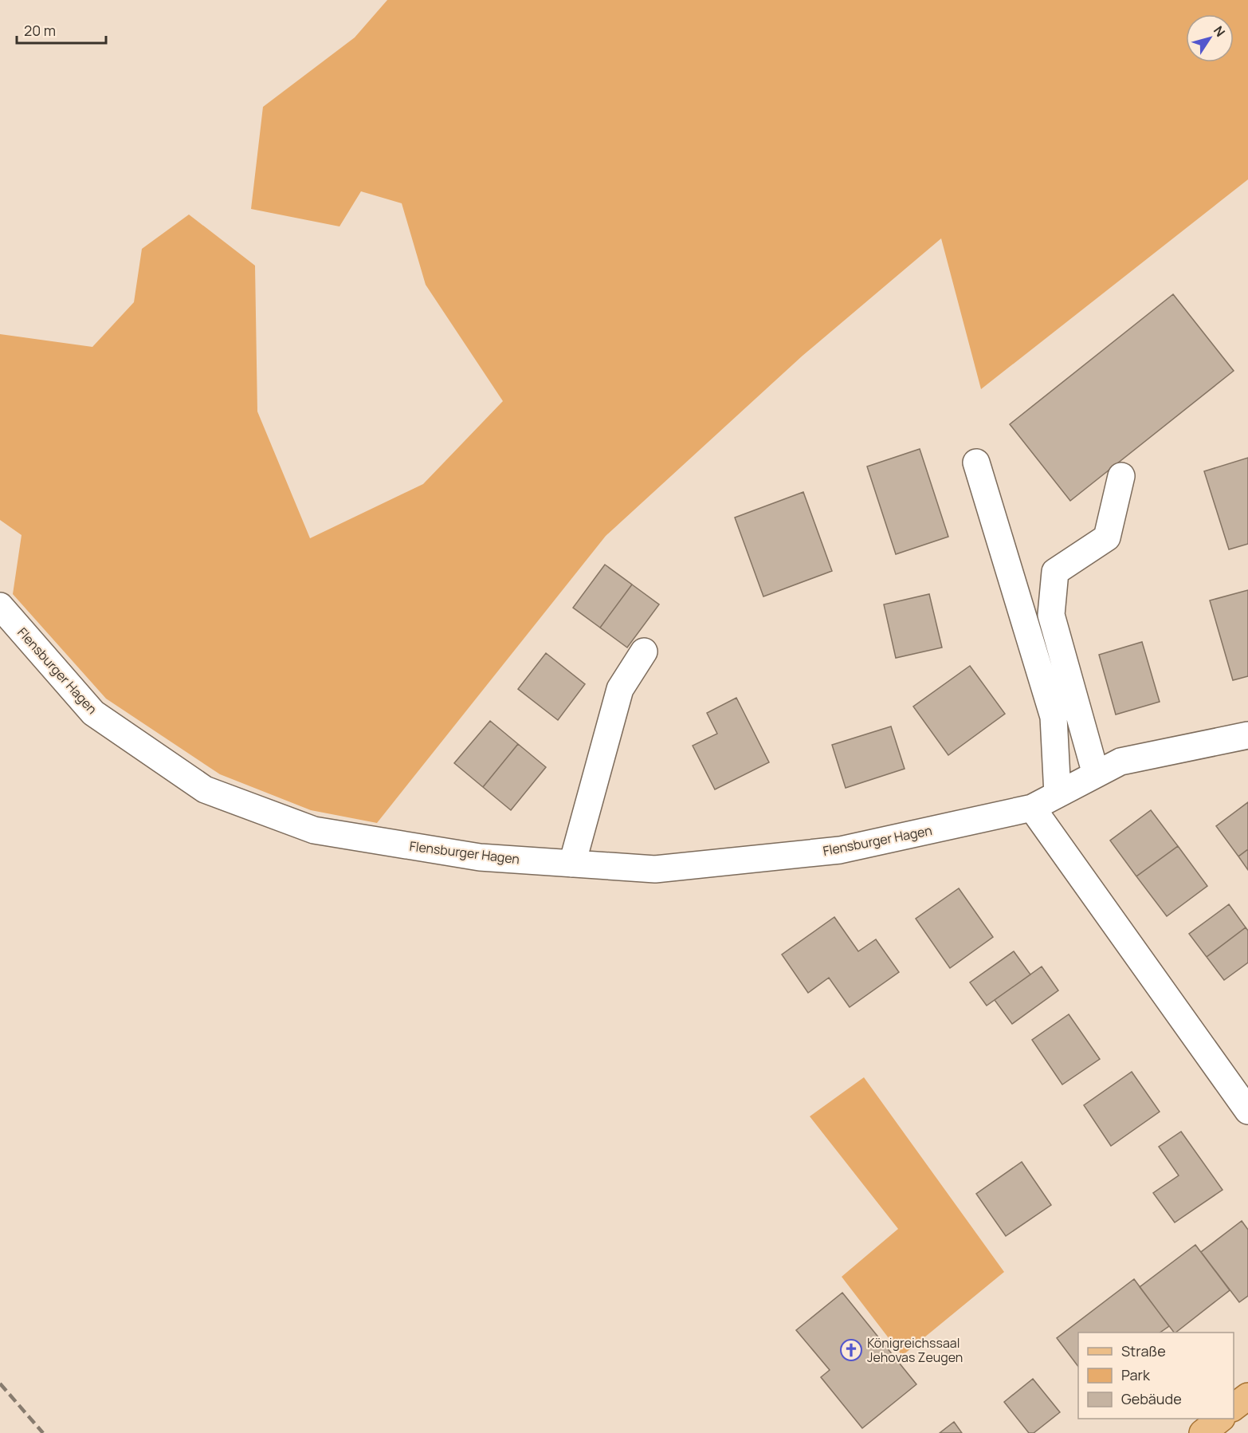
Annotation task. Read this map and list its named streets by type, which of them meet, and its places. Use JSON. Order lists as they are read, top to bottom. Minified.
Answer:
{"streets":{"street":["Flensburger Hagen"]},"places":{"church":["Königreichssaal Jehovas Zeugen"]},"legend":["Straße","Park","Gebäude"],"scale_bar":"20 m","north":"top right"}
